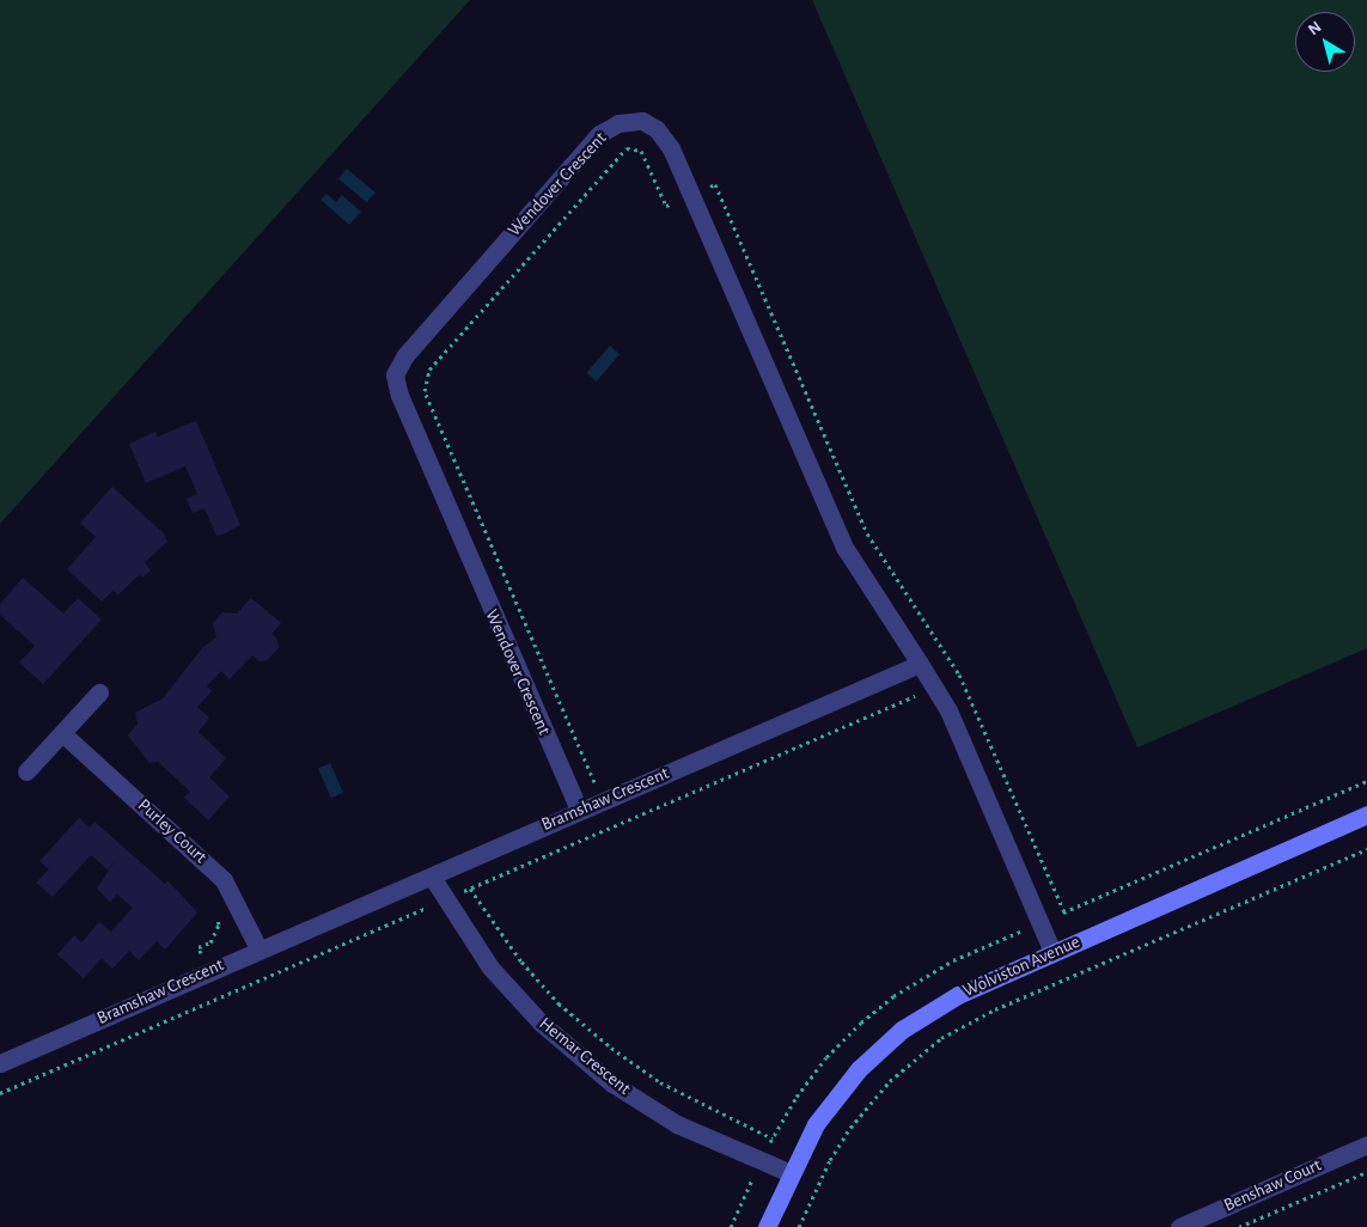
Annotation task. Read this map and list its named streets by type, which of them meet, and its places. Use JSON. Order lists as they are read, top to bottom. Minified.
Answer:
{"streets":{"street":["Wendover Crescent","Bramshaw Crescent","Purley Court","Wolviston Avenue","Hemar Crescent","Benshaw Court"]},"crossings":[["Wendover Crescent","Bramshaw Crescent"],["Bramshaw Crescent","Purley Court"],["Bramshaw Crescent","Hemar Crescent"],["Wolviston Avenue","Hemar Crescent"]],"north":"top left"}
